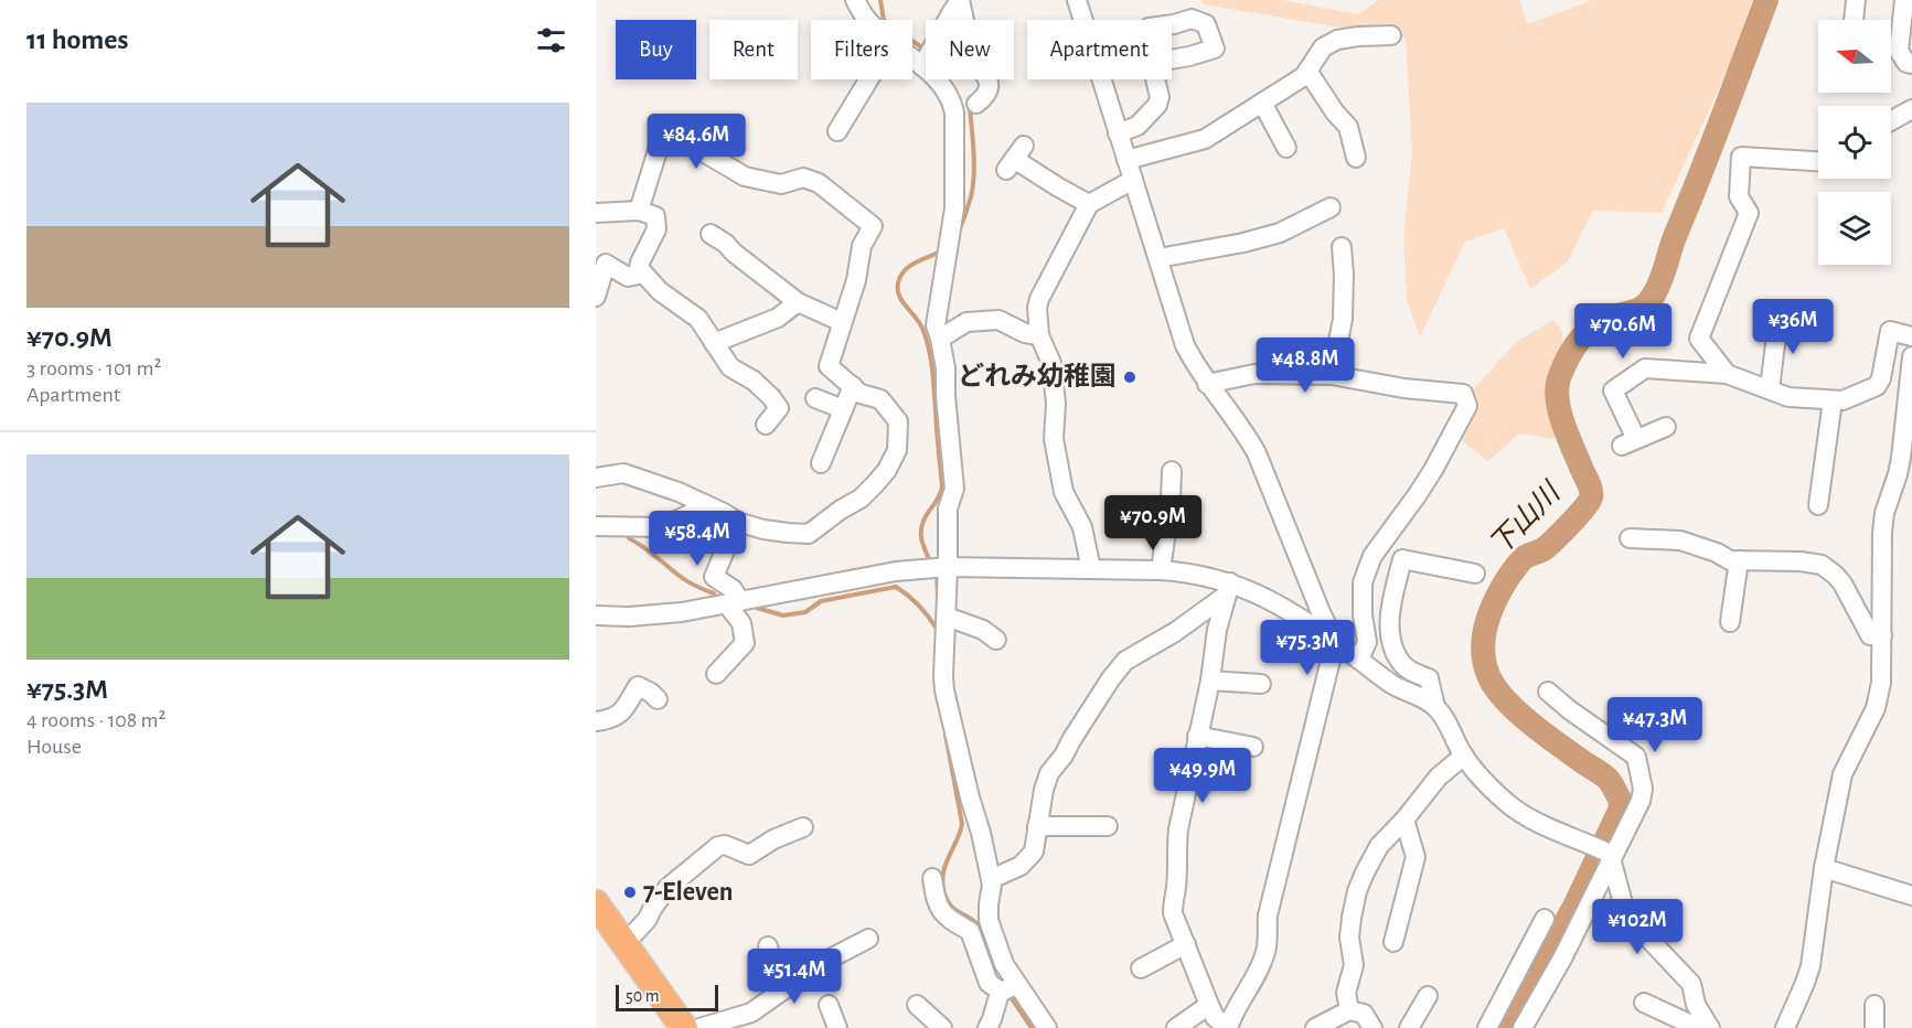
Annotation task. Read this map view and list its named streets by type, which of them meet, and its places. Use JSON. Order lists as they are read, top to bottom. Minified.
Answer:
{"water":["下山川"],"places":["どれみ幼稚園","7-Eleven"],"scale_bar":"50 m","north":"left","page":{"heading":"11 homes","chip":["Buy","Rent","Filters","New","Apartment"],"list":[{"name":"¥70.9M","note":"3 rooms · 101 m² · Apartment"},{"name":"¥75.3M","note":"4 rooms · 108 m² · House"}],"price":["¥84.6M","¥36M","¥70.6M","¥48.8M","¥70.9M","¥58.4M","¥75.3M","¥47.3M","¥49.9M","¥102M","¥51.4M"],"scale":"50 m"}}
